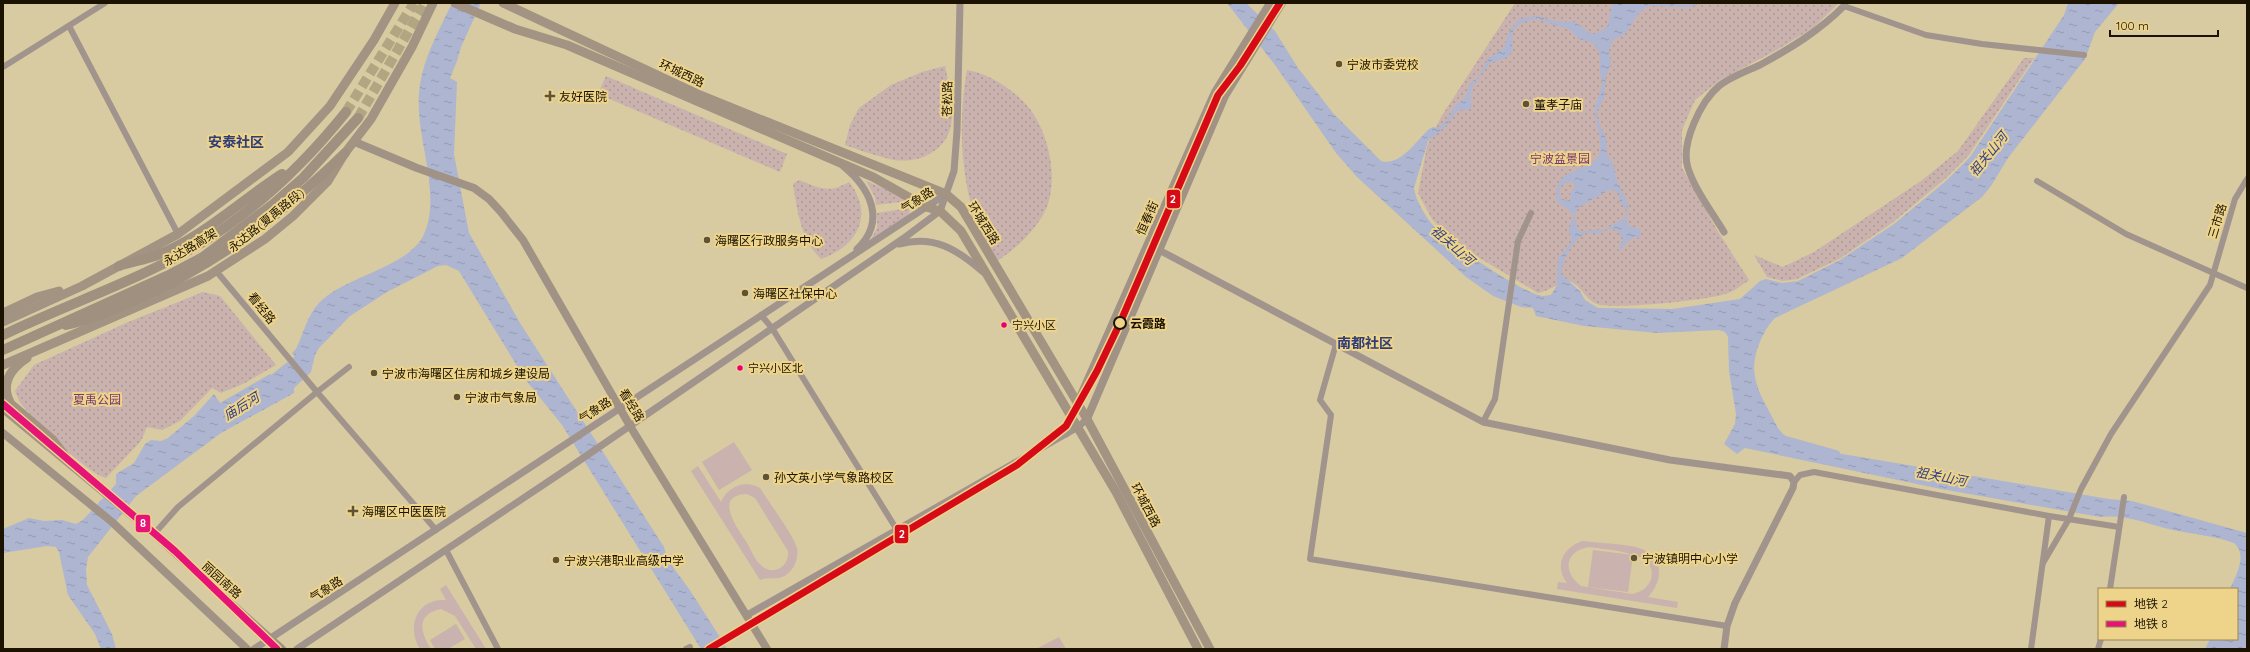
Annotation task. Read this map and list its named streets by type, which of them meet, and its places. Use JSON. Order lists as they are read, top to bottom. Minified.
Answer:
{"streets":{"highway":["永达路高架"],"main road":["环城西路","恒春街","永达路(夏禹路段)","看经路","丽园南路"],"street":["苍松路","气象路","三市路"]},"crossings":[["环城西路","苍松路"],["环城西路","气象路"],["环城西路","恒春街"],["苍松路","气象路"],["气象路","看经路"],["气象路","丽园南路"],["永达路(夏禹路段)","看经路"]],"districts":["安泰社区","南都社区"],"water":["祖关山河","庙后河"],"parks":["宁波盆景园","夏禹公园"],"places":{"other":["宁波市委党校","董孝子庙","海曙区行政服务中心","海曙区社保中心","云霞路","宁兴小区","宁兴小区北","宁波市海曙区住房和城乡建设局","宁波市气象局","孙文英小学气象路校区","宁波镇明中心小学","宁波兴港职业高级中学"],"health":["友好医院","海曙区中医医院"]},"lines":["metro line 2","metro line 8"],"legend":["地铁 2","地铁 8"],"scale_bar":"100 m"}
